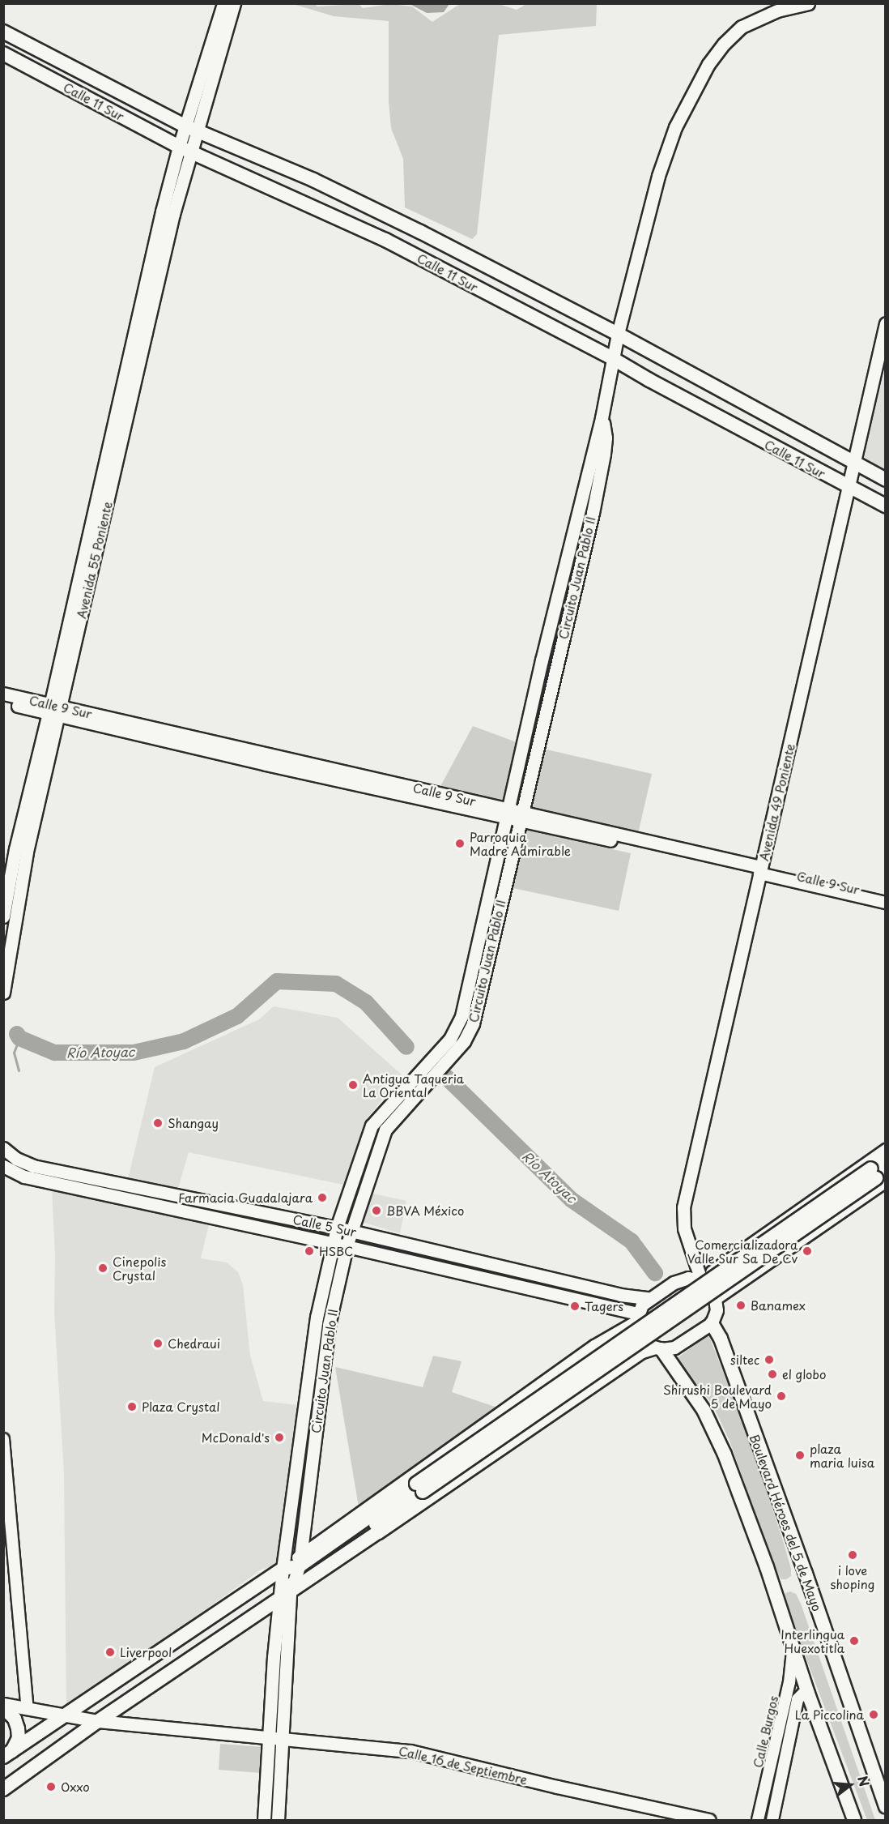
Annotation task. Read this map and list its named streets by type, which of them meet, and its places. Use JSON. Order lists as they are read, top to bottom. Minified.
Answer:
{"streets":{"main road":["Calle 11 Sur","Avenida 55 Poniente","Circuito Juan Pablo II","Calle 9 Sur","Avenida 49 Poniente","Calle 5 Sur","Boulevard Héroes del 5 de Mayo","Calle 16 de Septiembre"],"street":["Calle Burgos"]},"crossings":[["Calle 11 Sur","Avenida 55 Poniente"],["Calle 11 Sur","Circuito Juan Pablo II"],["Calle 11 Sur","Avenida 49 Poniente"],["Avenida 55 Poniente","Calle 9 Sur"],["Circuito Juan Pablo II","Calle 9 Sur"],["Circuito Juan Pablo II","Calle 5 Sur"],["Circuito Juan Pablo II","Calle 16 de Septiembre"],["Calle 9 Sur","Avenida 49 Poniente"],["Avenida 49 Poniente","Calle 5 Sur"],["Avenida 49 Poniente","Boulevard Héroes del 5 de Mayo"],["Calle 5 Sur","Boulevard Héroes del 5 de Mayo"]],"water":["Río Atoyac"],"places":["Parroquia Madre Admirable","Antigua Taqueria La Oriental","Shangay","Farmacia Guadalajara","BBVA México","HSBC","Comercializadora Valle Sur Sa De Cv","Cinepolis Crystal","Banamex","Tagers","Chedraui","siltec","el globo","Shirushi Boulevard 5 de Mayo","Plaza Crystal","McDonald's","plaza maria luisa","i love shoping","Interlingua Huexotitla","Liverpool","La Piccolina","Oxxo"],"north":"right"}
